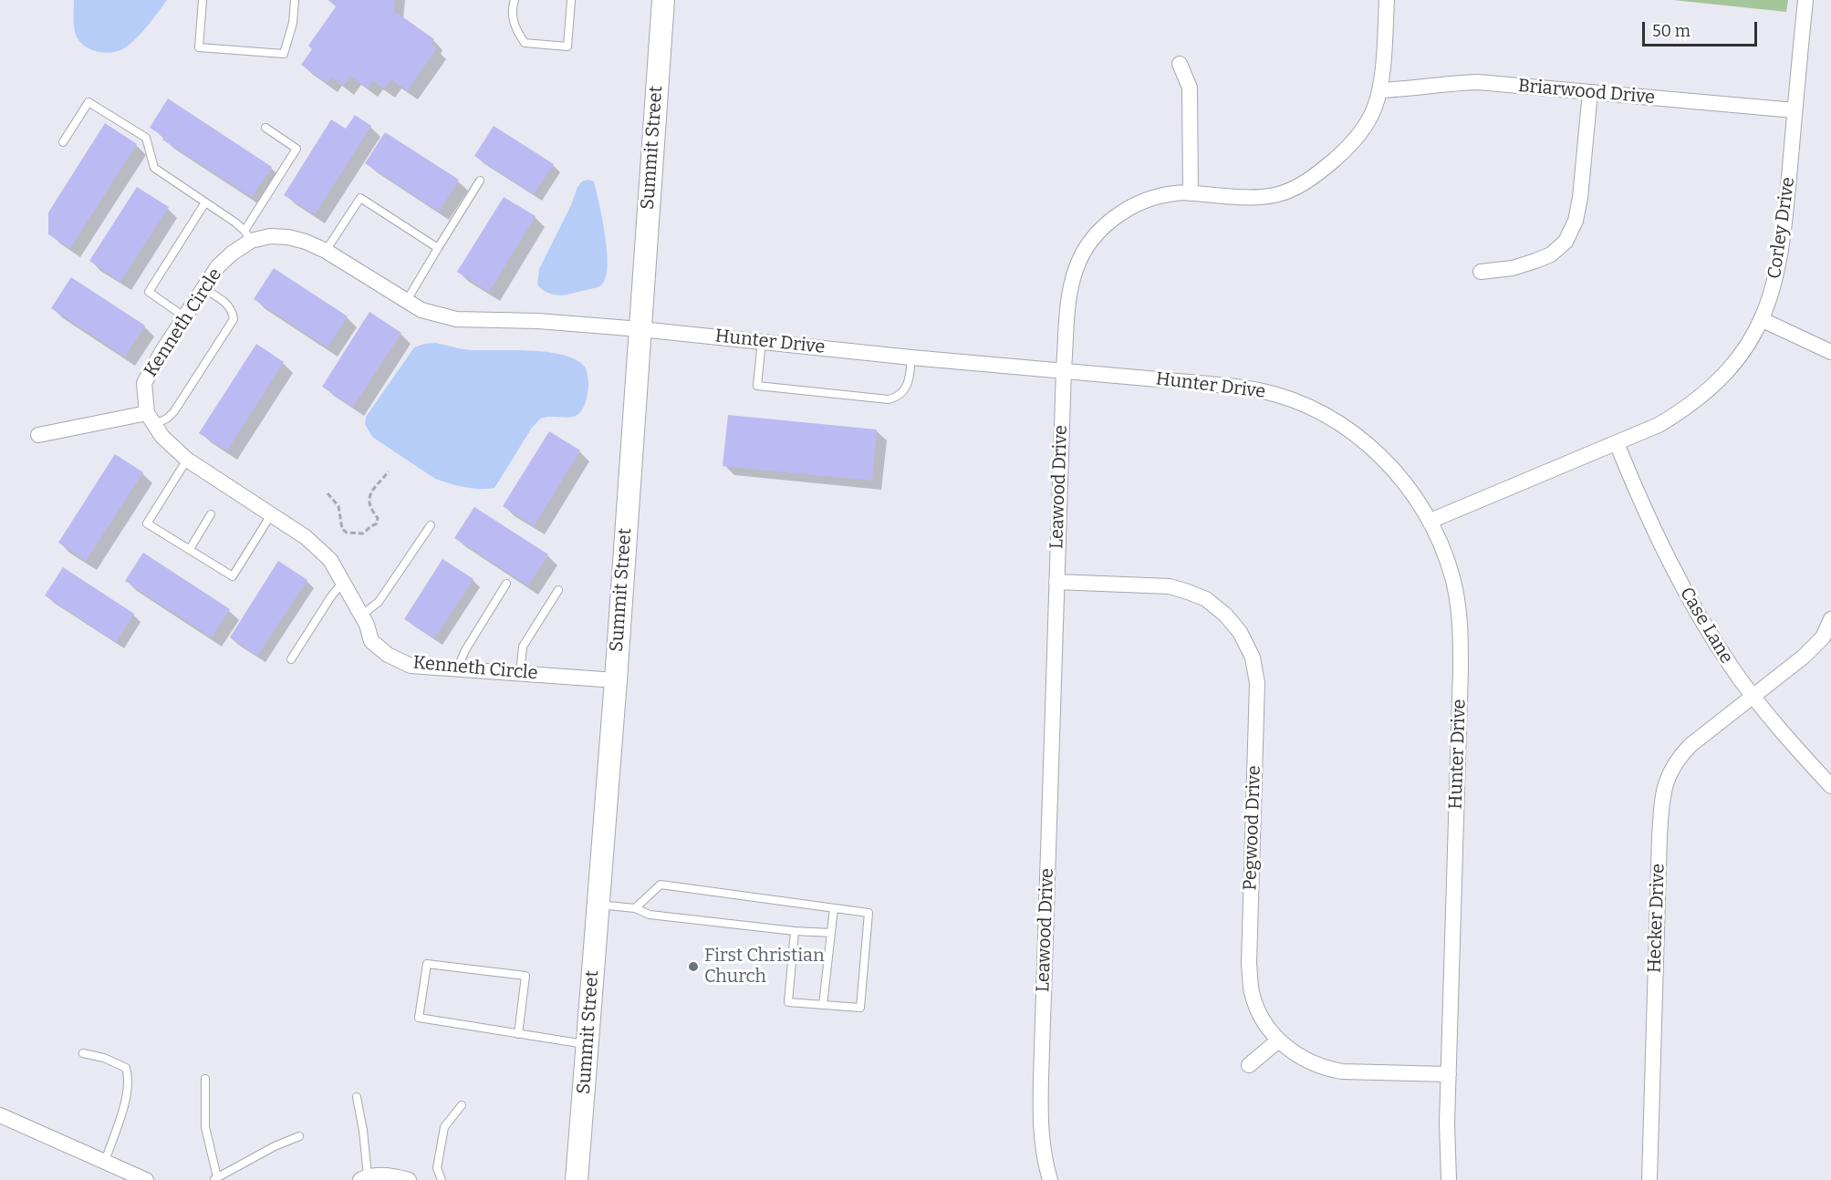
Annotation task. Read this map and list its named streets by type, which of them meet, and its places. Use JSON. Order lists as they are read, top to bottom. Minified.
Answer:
{"streets":{"main road":["Summit Street"],"street":["Briarwood Drive","Corley Drive","Kenneth Circle","Hunter Drive","Leawood Drive","Case Lane","Pegwood Drive","Hecker Drive"]},"crossings":[["Briarwood Drive","Corley Drive"],["Briarwood Drive","Leawood Drive"],["Summit Street","Kenneth Circle"],["Summit Street","Hunter Drive"],["Corley Drive","Hunter Drive"],["Corley Drive","Case Lane"],["Kenneth Circle","Hunter Drive"],["Hunter Drive","Leawood Drive"],["Hunter Drive","Pegwood Drive"],["Leawood Drive","Pegwood Drive"],["Case Lane","Hecker Drive"]],"places":["First Christian Church"],"scale_bar":"50 m"}
